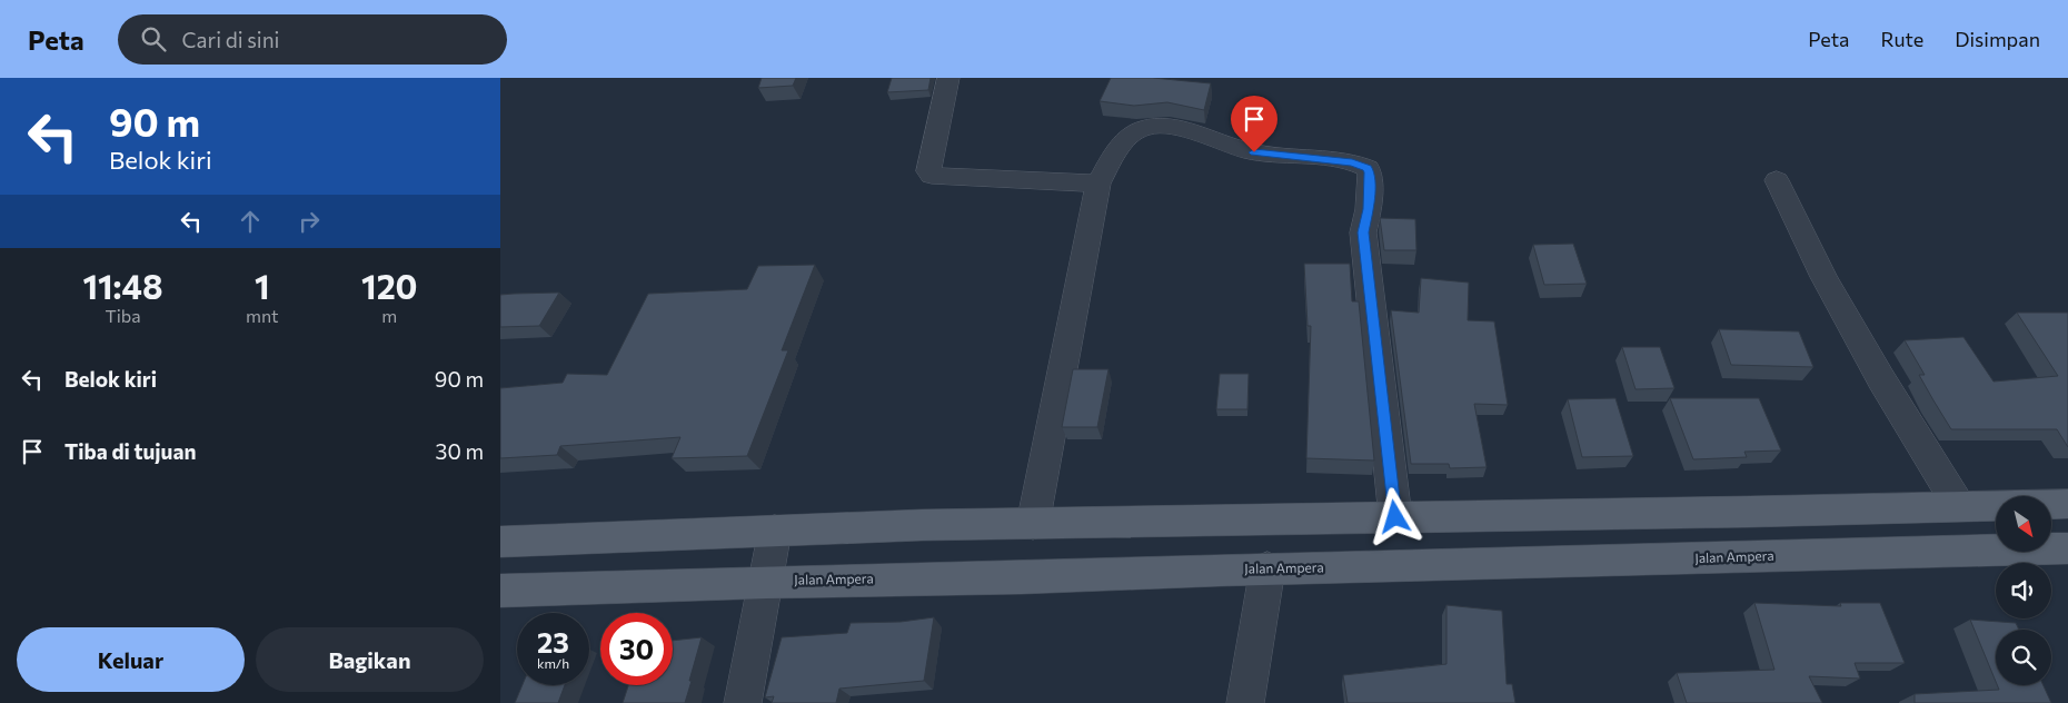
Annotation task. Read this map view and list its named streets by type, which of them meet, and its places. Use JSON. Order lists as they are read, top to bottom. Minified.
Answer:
{"streets":{"main road":["Jalan Ampera"]},"north":"bottom right","page":{"header":"Peta","search":"Cari di sini","nav":["Peta","Rute","Disimpan"],"turn":["90 m","Belok kiri"],"eta":["11:48","Tiba","1","mnt","120","m"],"list":[{"name":"Belok kiri","value":"90 m"},{"name":"Tiba di tujuan","value":"30 m"}],"speed":"23 km/h","limit":"30","buttons":["Keluar","Bagikan"]}}
